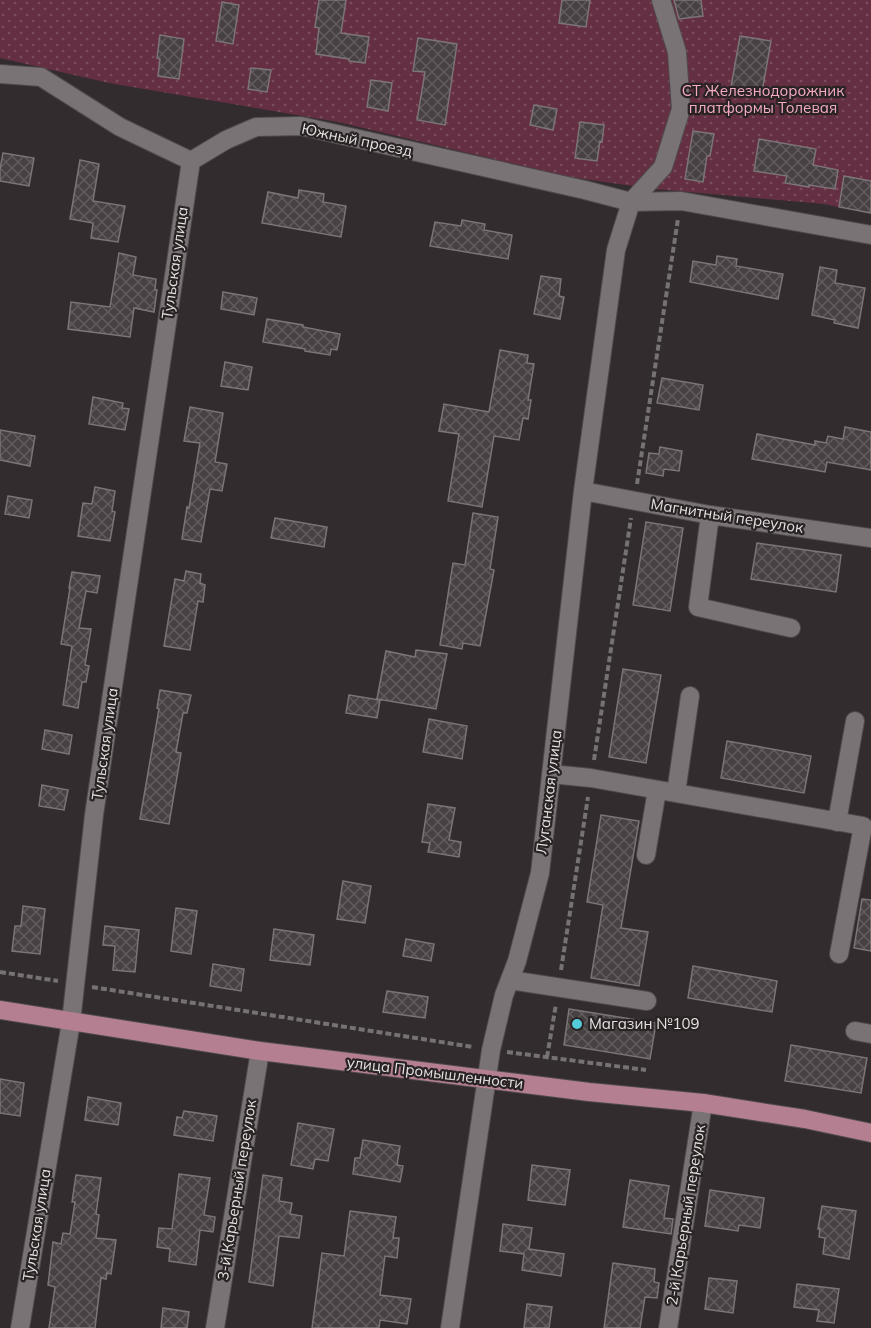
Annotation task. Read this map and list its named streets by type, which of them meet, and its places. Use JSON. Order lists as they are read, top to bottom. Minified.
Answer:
{"streets":{"main road":["улица Промышленности"],"street":["Южный проезд","Тульская улица","Магнитный переулок","Луганская улица","3-й Карьерный переулок","2-й Карьерный переулок"]},"crossings":[["Южный проезд","Тульская улица"],["Южный проезд","Луганская улица"],["Тульская улица","улица Промышленности"],["Магнитный переулок","Луганская улица"],["Луганская улица","улица Промышленности"],["улица Промышленности","3-й Карьерный переулок"],["улица Промышленности","2-й Карьерный переулок"]],"parks":["СТ Железнодорожник платформы Толевая"],"places":["Магазин №109"]}
